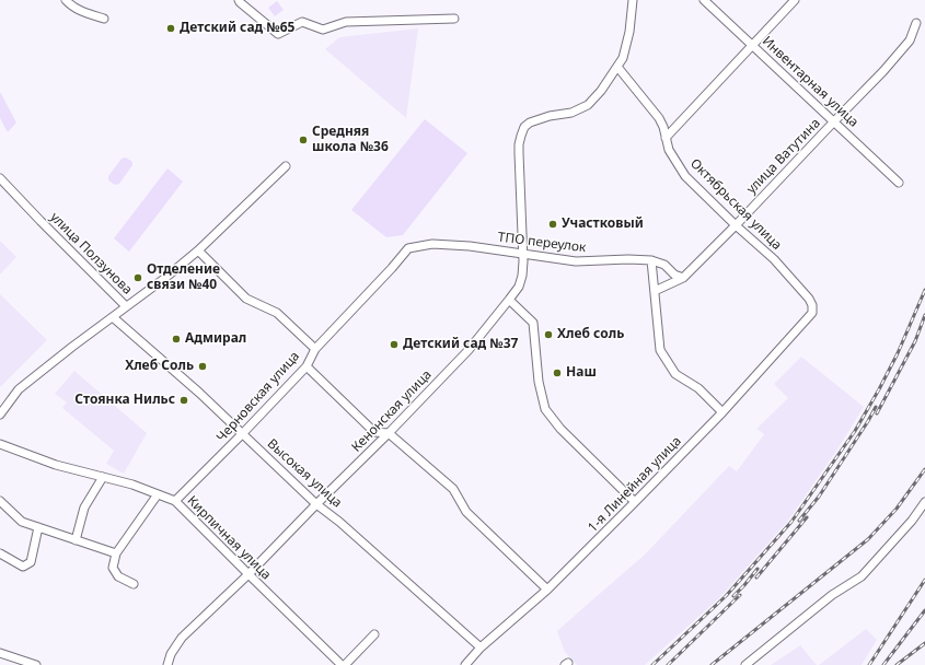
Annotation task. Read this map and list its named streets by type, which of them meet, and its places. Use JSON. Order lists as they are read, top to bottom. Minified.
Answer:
{"streets":{"street":["Инвентарная улица","улица Ватутина","Октябрьская улица","ТПО переулок","улица Ползунова","Черновская улица","Кенонская улица","Высокая улица","1-я Линейная улица","Кирпичная улица"]},"crossings":[["Инвентарная улица","улица Ватутина"],["улица Ватутина","Октябрьская улица"],["Октябрьская улица","Кенонская улица"],["Октябрьская улица","1-я Линейная улица"],["ТПО переулок","Черновская улица"],["ТПО переулок","Кенонская улица"],["Черновская улица","Высокая улица"],["Черновская улица","Кирпичная улица"],["Кенонская улица","Высокая улица"],["Кенонская улица","Кирпичная улица"],["Высокая улица","1-я Линейная улица"]],"places":["Детский сад №65","Средняя школа №36","Участковый","Отделение связи №40","Хлеб соль","Адмирал","Детский сад №37","Хлеб Соль","Наш","Стоянка Нильс"]}
